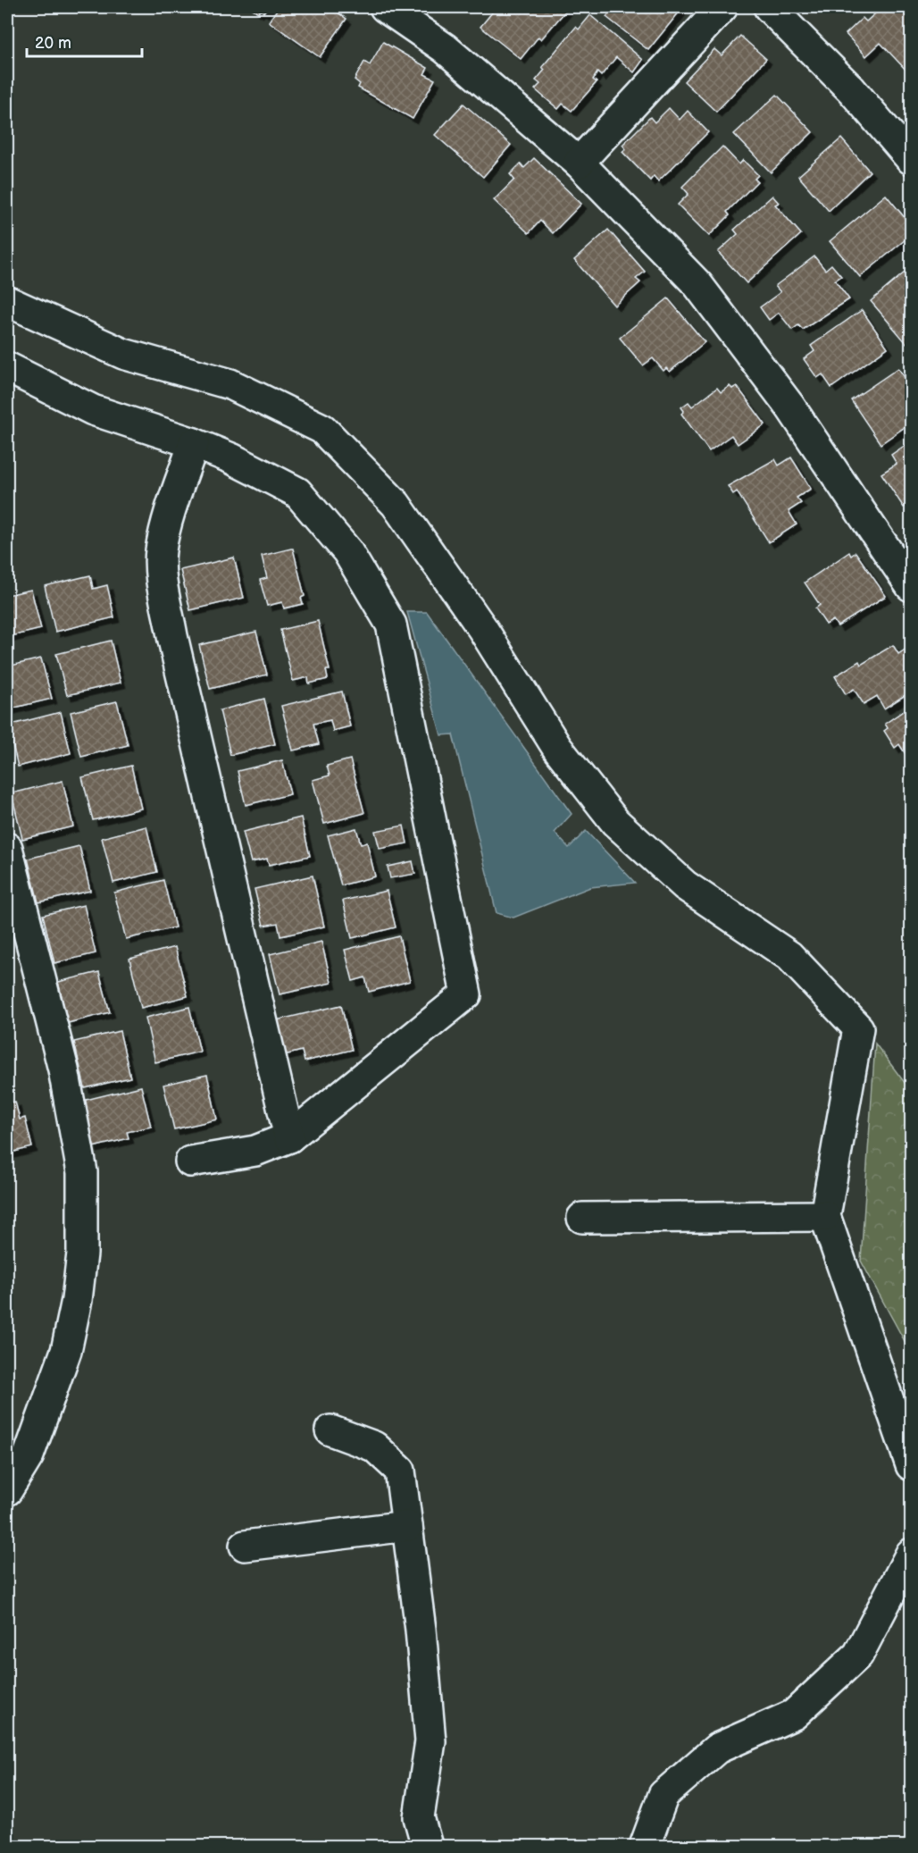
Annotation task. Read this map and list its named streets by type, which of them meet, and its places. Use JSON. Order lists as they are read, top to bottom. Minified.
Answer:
{"scale_bar":"20 m"}
